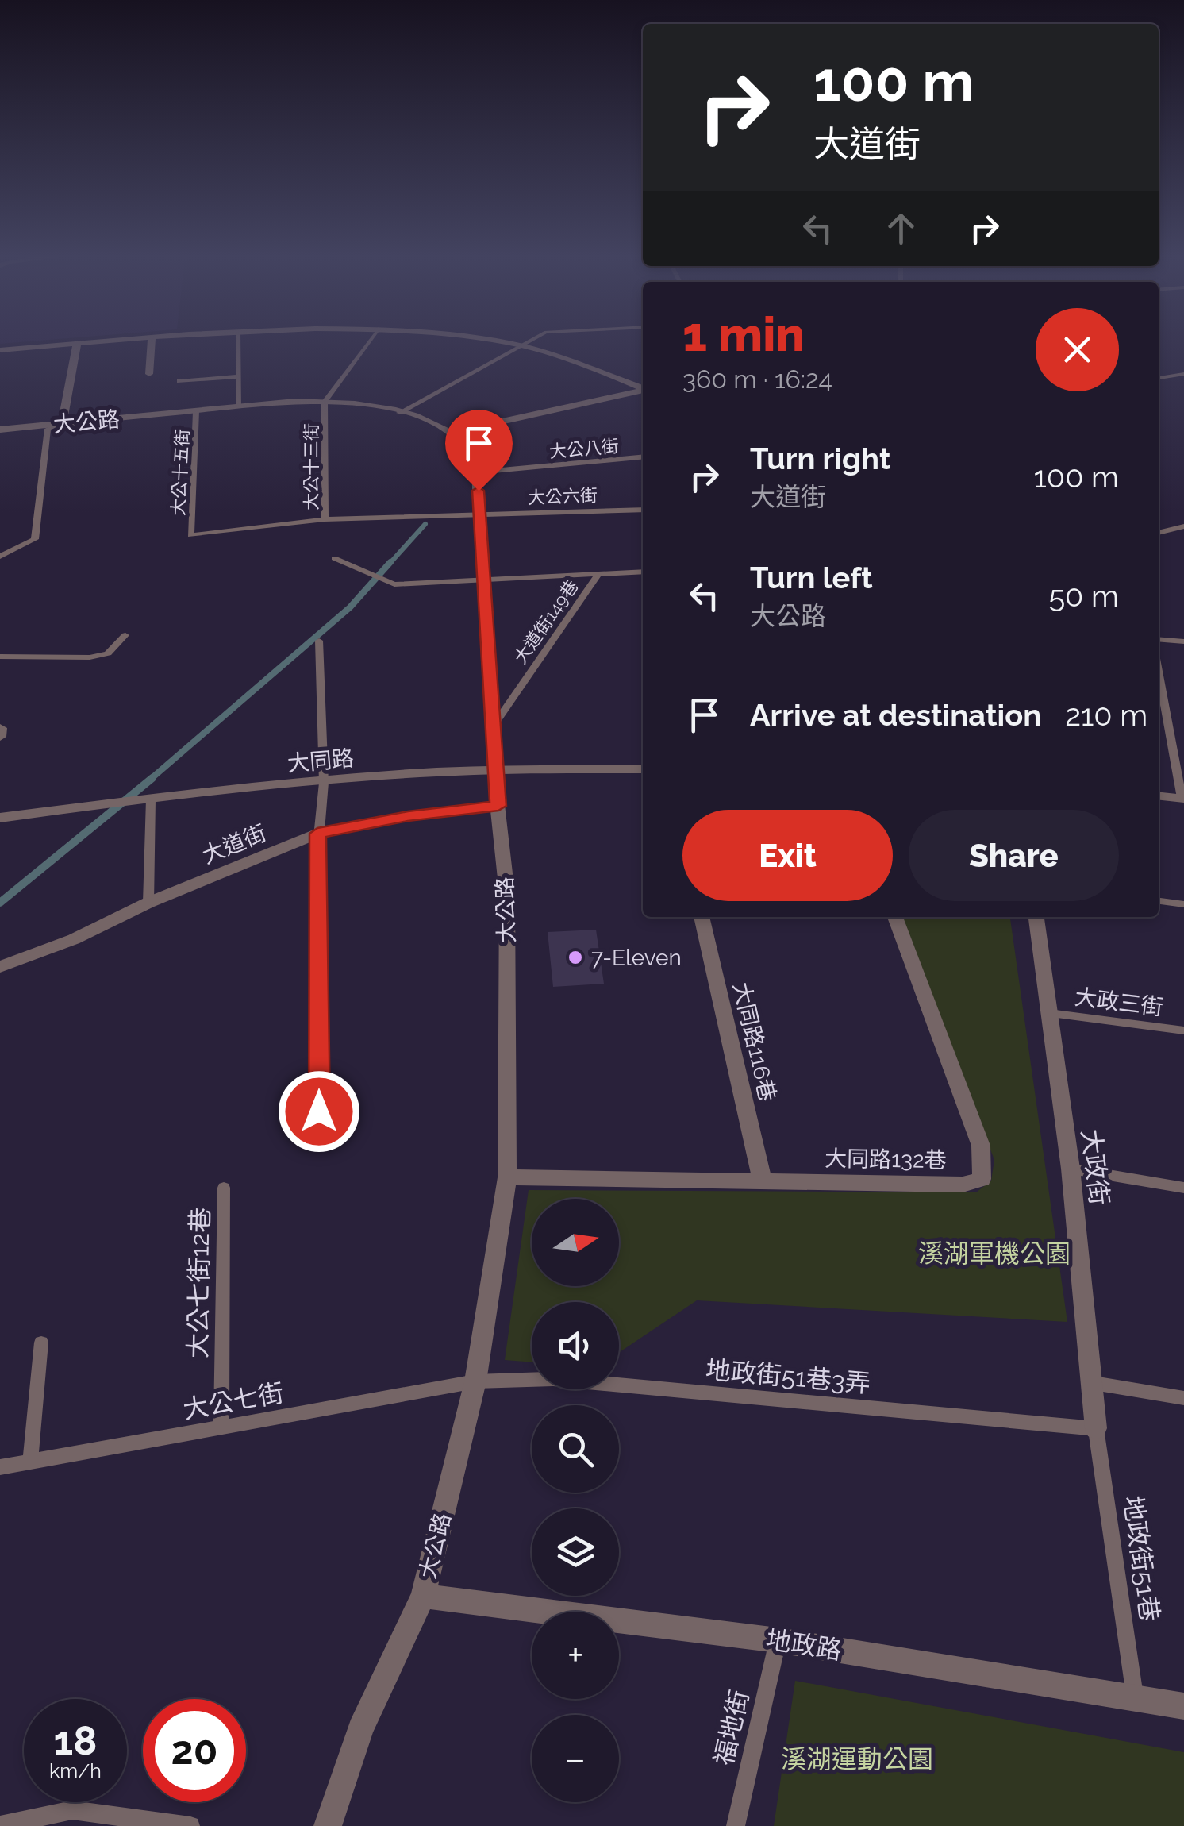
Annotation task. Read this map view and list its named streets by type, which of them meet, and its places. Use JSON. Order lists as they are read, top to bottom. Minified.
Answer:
{"streets":{"street":["大公路","大同路","大道街","大同路116巷","大同路132巷","大政街","地政路"],"lane":["大公八街","大公十三街","大公十五街","大公六街","大道街149巷","大政三街","大公七街12巷","地政街51巷3弄","大公七街","地政街51巷","福地街"]},"crossings":[["大公路","大公八街"],["大公路","大公十三街"],["大公路","大公十五街"],["大公路","大公六街"],["大公路","大道街149巷"],["大公路","大同路"],["大公路","大道街"],["大公路","大同路132巷"],["大公路","地政街51巷3弄"],["大公路","大公七街"],["大公路","地政路"],["大公十三街","大公十五街"],["大公十三街","大公六街"],["大政三街","大政街"],["大同路116巷","大同路132巷"],["大政街","地政街51巷3弄"],["大政街","地政街51巷"],["大公七街12巷","大公七街"],["地政街51巷3弄","大公七街"],["地政街51巷3弄","地政街51巷"],["地政街51巷","地政路"],["地政路","福地街"]],"parks":["溪湖軍機公園","溪湖運動公園"],"places":["7-Eleven"],"north":"right","page":{"turn":["100 m","大道街"],"heading":["1 min","360 m · 16:24"],"list":[{"name":"Turn right","note":"大道街","value":"100 m"},{"name":"Turn left","note":"大公路","value":"50 m"},{"name":"Arrive at destination","value":"210 m"}],"buttons":["Exit","Share"],"map_buttons":["+","−"],"speed":"18 km/h","limit":"20"}}
